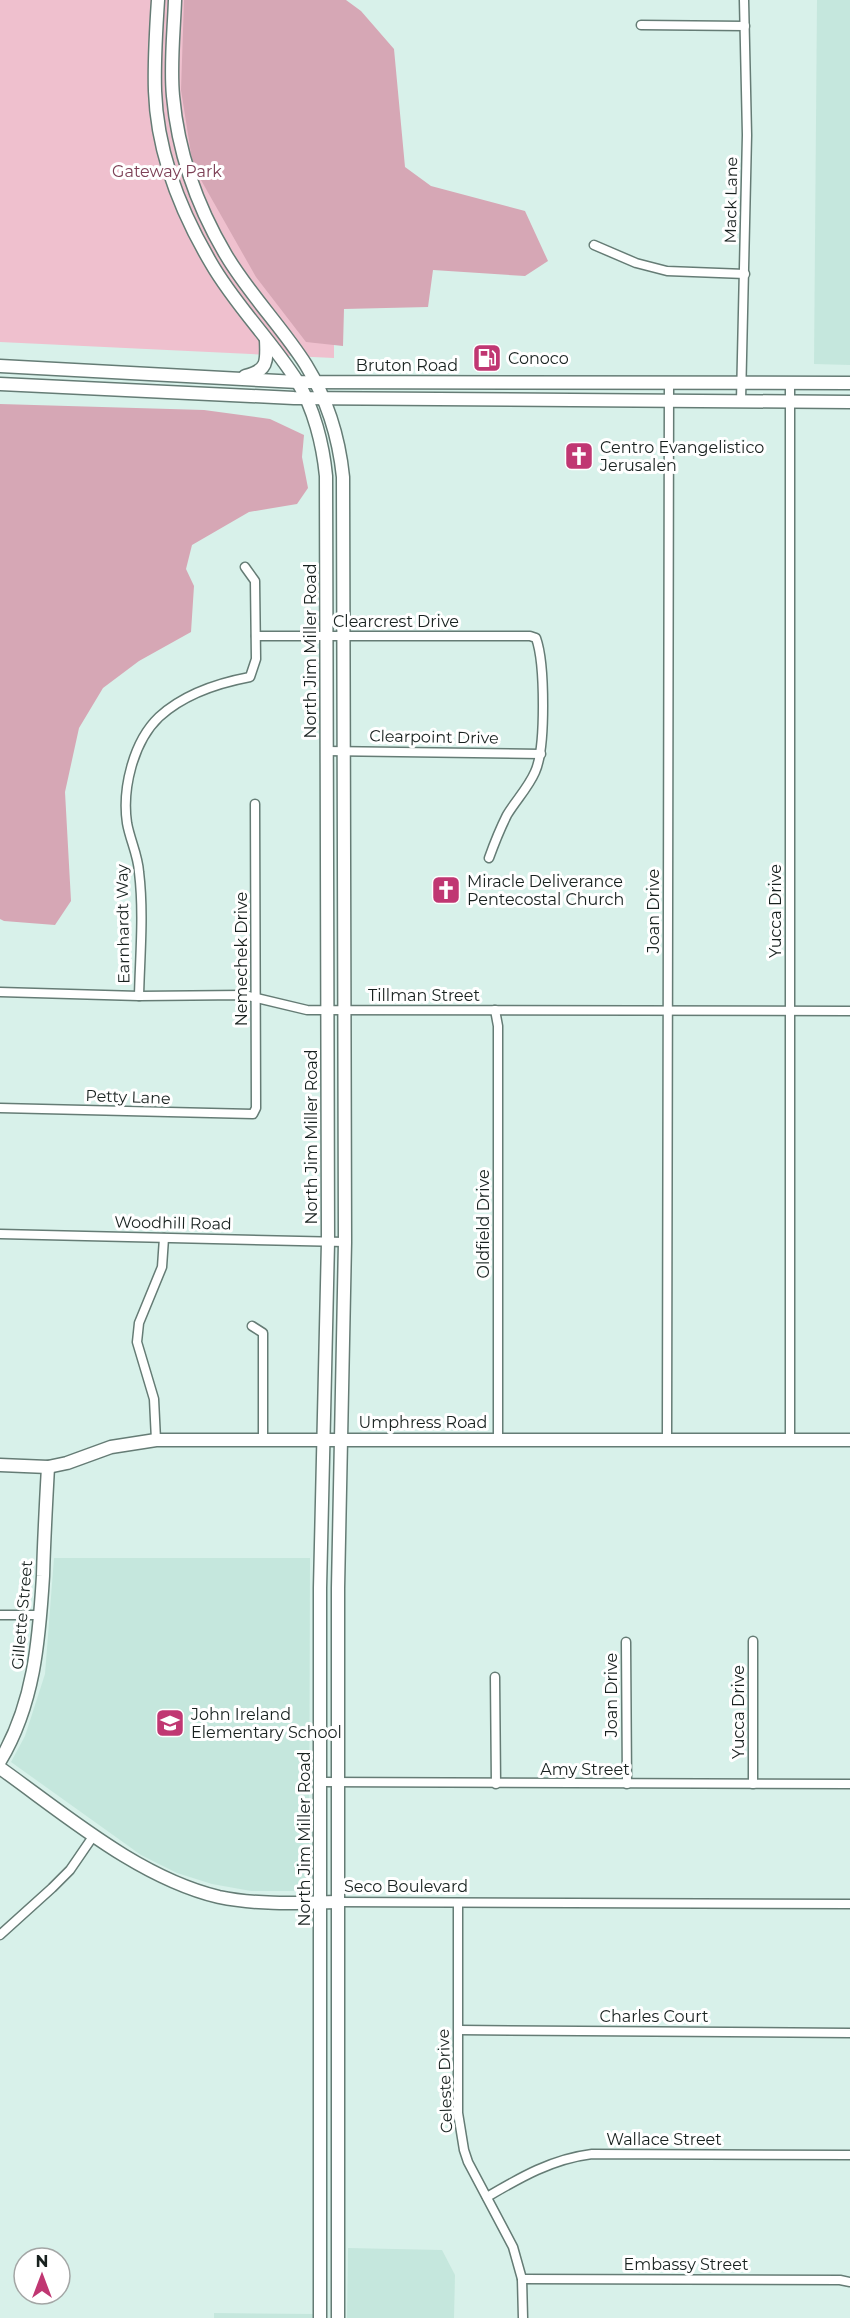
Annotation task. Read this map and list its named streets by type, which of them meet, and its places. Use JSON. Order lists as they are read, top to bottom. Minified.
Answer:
{"streets":{"main road":["Bruton Road","North Jim Miller Road","Umphress Road","Gillette Street","Seco Boulevard"],"street":["Mack Lane","Clearcrest Drive","Clearpoint Drive","Joan Drive","Yucca Drive","Earnhardt Way","Nemechek Drive","Tillman Street","Petty Lane","Woodhill Road","Oldfield Drive","Amy Street","Charles Court","Celeste Drive","Wallace Street","Embassy Street"]},"crossings":[["Mack Lane","Bruton Road"],["Bruton Road","North Jim Miller Road"],["Bruton Road","Joan Drive"],["Bruton Road","Yucca Drive"],["Clearcrest Drive","North Jim Miller Road"],["Clearcrest Drive","Clearpoint Drive"],["Clearcrest Drive","Earnhardt Way"],["North Jim Miller Road","Clearpoint Drive"],["North Jim Miller Road","Tillman Street"],["North Jim Miller Road","Woodhill Road"],["North Jim Miller Road","Umphress Road"],["North Jim Miller Road","Amy Street"],["North Jim Miller Road","Seco Boulevard"],["Joan Drive","Tillman Street"],["Joan Drive","Umphress Road"],["Joan Drive","Amy Street"],["Yucca Drive","Tillman Street"],["Yucca Drive","Umphress Road"],["Yucca Drive","Amy Street"],["Earnhardt Way","Tillman Street"],["Nemechek Drive","Tillman Street"],["Nemechek Drive","Petty Lane"],["Tillman Street","Oldfield Drive"],["Oldfield Drive","Umphress Road"],["Umphress Road","Gillette Street"],["Seco Boulevard","Celeste Drive"],["Charles Court","Celeste Drive"],["Celeste Drive","Wallace Street"],["Celeste Drive","Embassy Street"]],"parks":["Gateway Park"],"places":{"fuel station":["Conoco"],"church":["Centro Evangelistico Jerusalen","Miracle Deliverance Pentecostal Church"],"school or university":["John Ireland Elementary School"]},"north":"top"}
